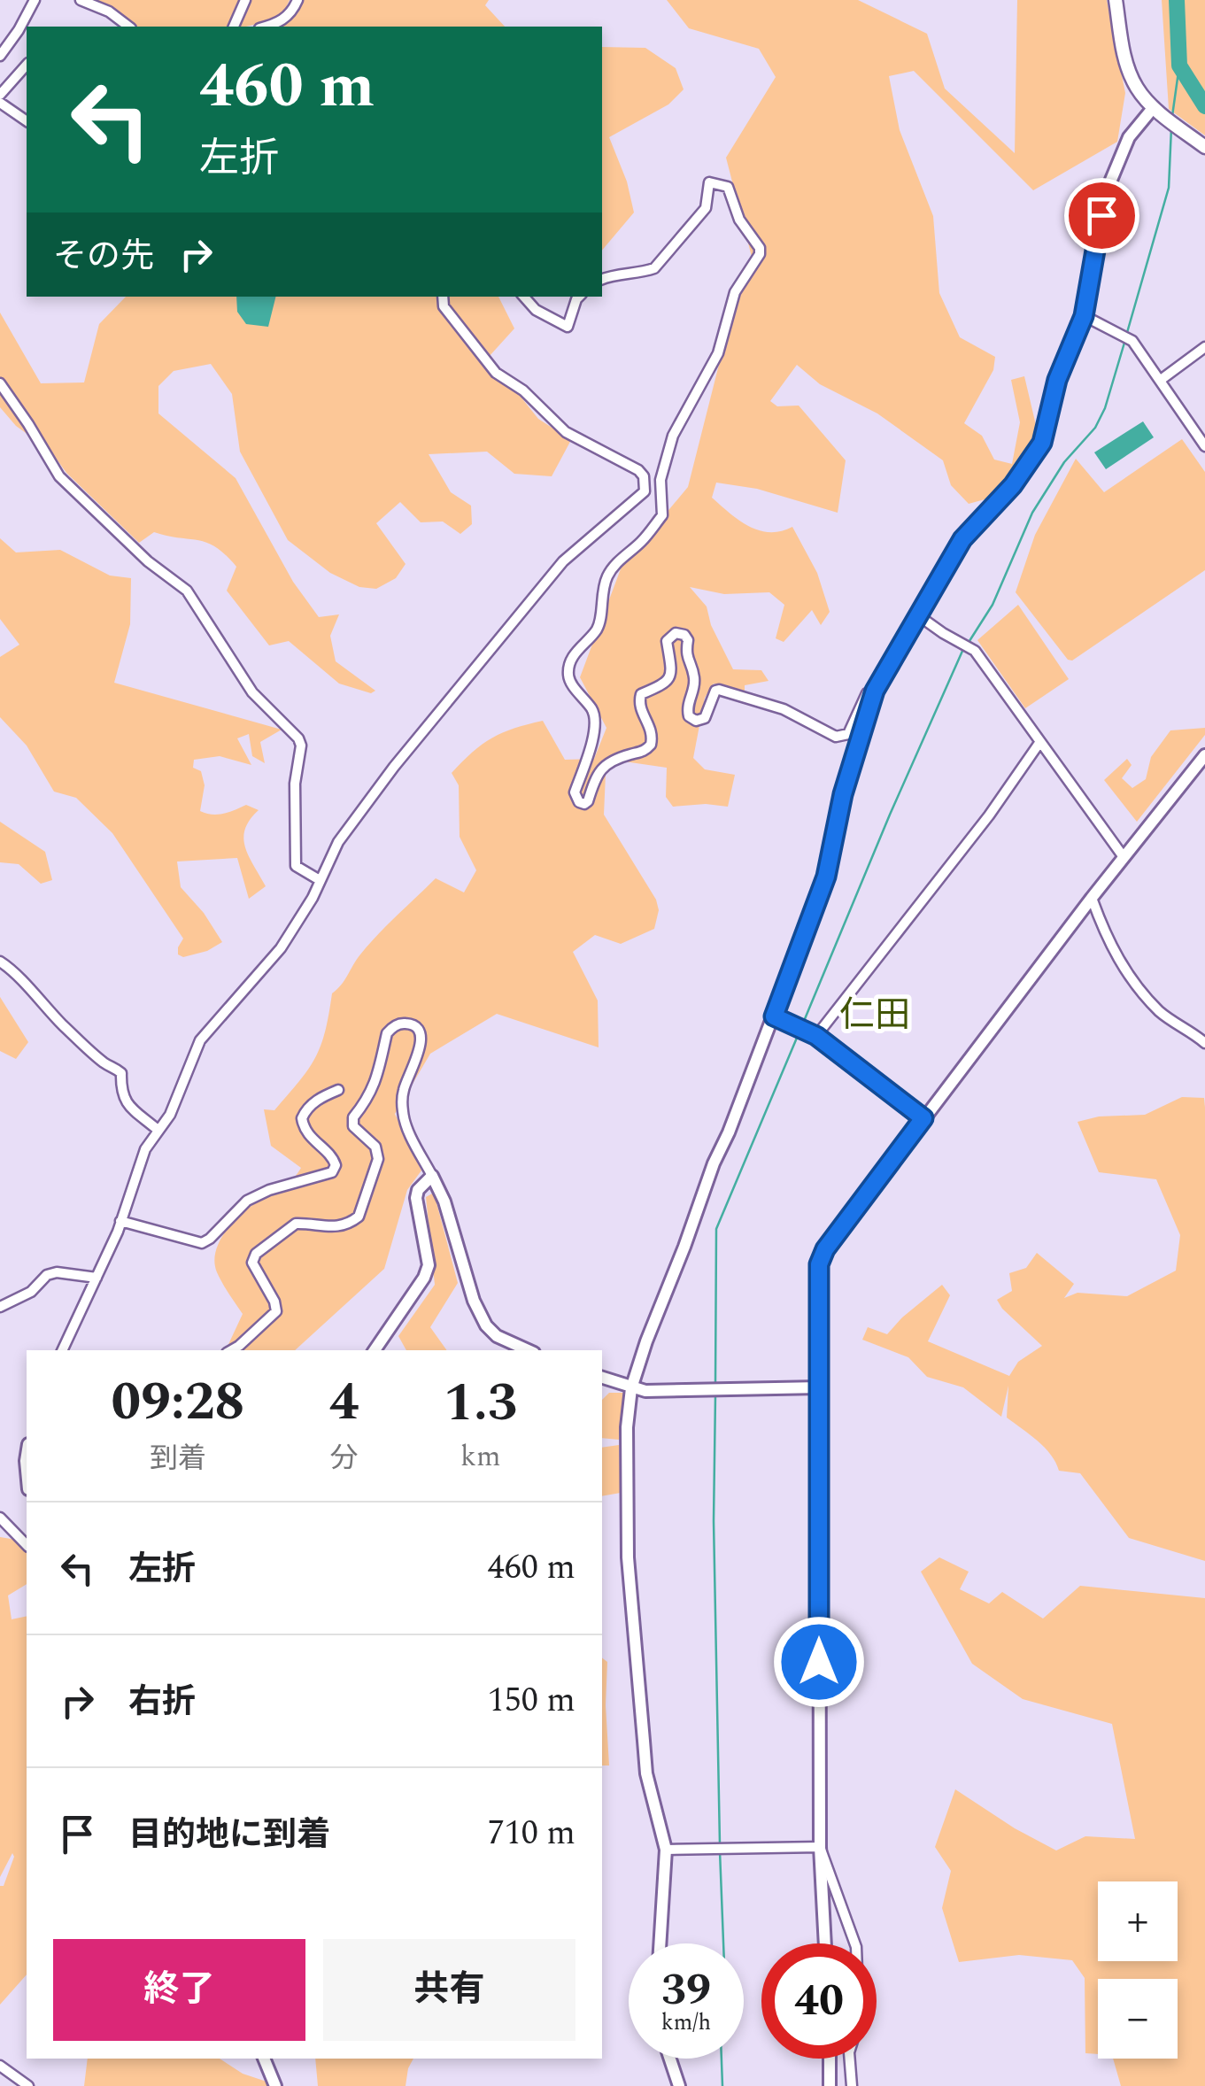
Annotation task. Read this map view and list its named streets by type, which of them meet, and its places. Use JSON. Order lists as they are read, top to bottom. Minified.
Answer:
{"districts":["仁田"],"page":{"turn":["460 m","左折"],"then":"その先","eta":["09:28","到着","4","分","1.3","km"],"list":[{"name":"左折","value":"460 m"},{"name":"右折","value":"150 m"},{"name":"目的地に到着","value":"710 m"}],"map_buttons":["+","−"],"buttons":["終了","共有"],"speed":"39 km/h","limit":"40"}}
